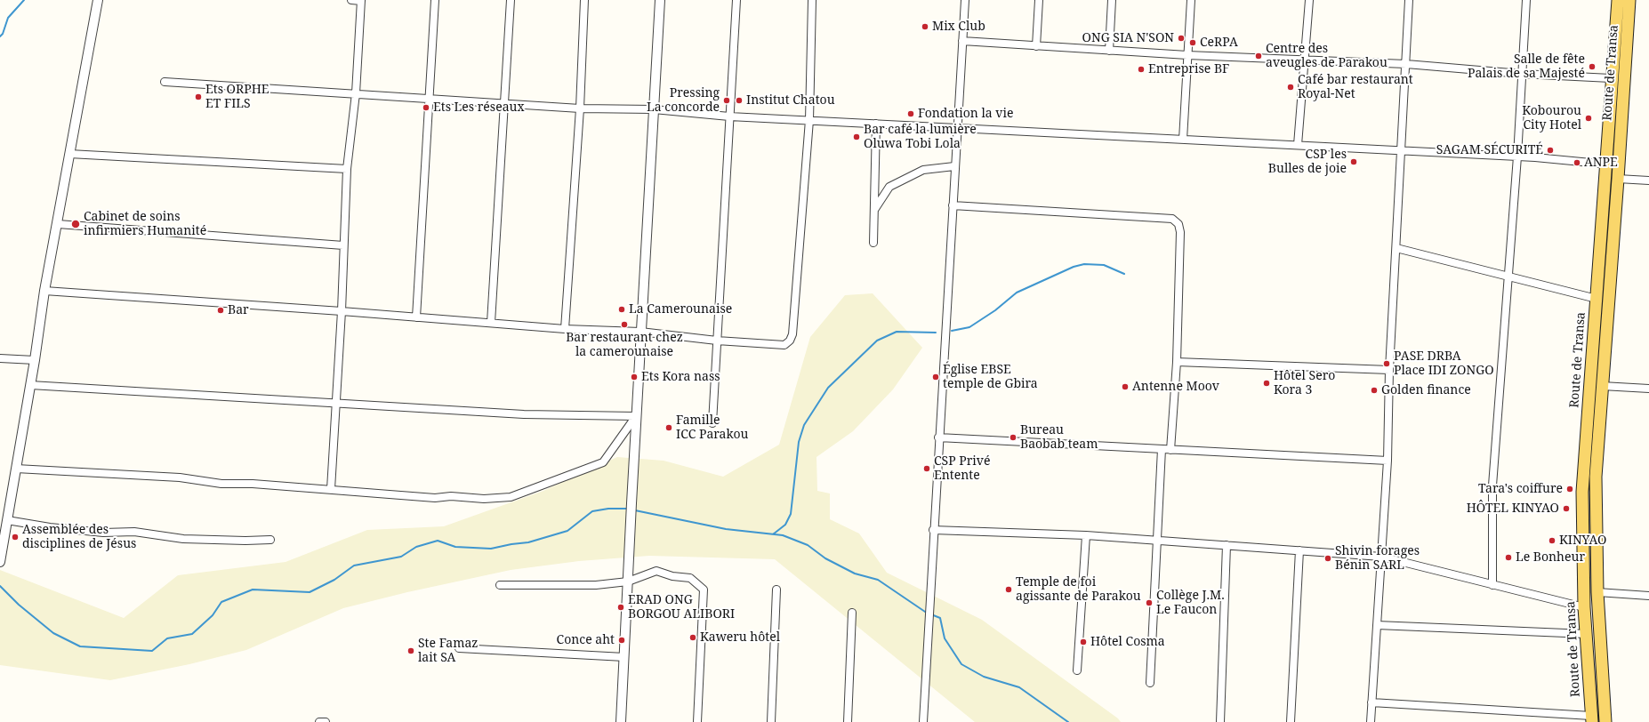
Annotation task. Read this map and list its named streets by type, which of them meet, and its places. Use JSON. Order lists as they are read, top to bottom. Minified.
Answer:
{"streets":{"main road":["Route de Transa"]},"places":["Mix Club","ONG SIA N'SON","CeRPA","Centre des aveugles de Parakou","Salle de fête Palais de sa Majesté","Entreprise BF","Café bar restaurant Royal-Net","Ets ORPHE ET FILS","Pressing La concorde","Institut Chatou","Ets Les réseaux","Fondation la vie","Kobourou City Hotel","Bar café la lumière Oluwa Tobi Lola","SAGAM SÉCURITÉ","CSP les Bulles de joie","ANPE","Cabinet de soins infirmiers Humanité","La Camerounaise","Bar","Bar restaurant chez la camerounaise","PASE DRBA Place IDI ZONGO","Ets Kora nass","Église EBSE temple de Gbira","Hôtel Sero Kora 3","Antenne Moov","Golden finance","Famille ICC Parakou","Bureau Baobab team","CSP Privé Entente","Tara's coiffure","HÔTEL KINYAO","Assemblée des disciplines de Jésus","KINYAO","Le Bonheur","Shivin forages Bénin SARL","Temple de foi agissante de Parakou","Collège J.M. Le Faucon","ERAD ONG BORGOU ALIBORI","Kaweru hôtel","Conce aht","Hôtel Cosma","Ste Famaz lait SA"]}
